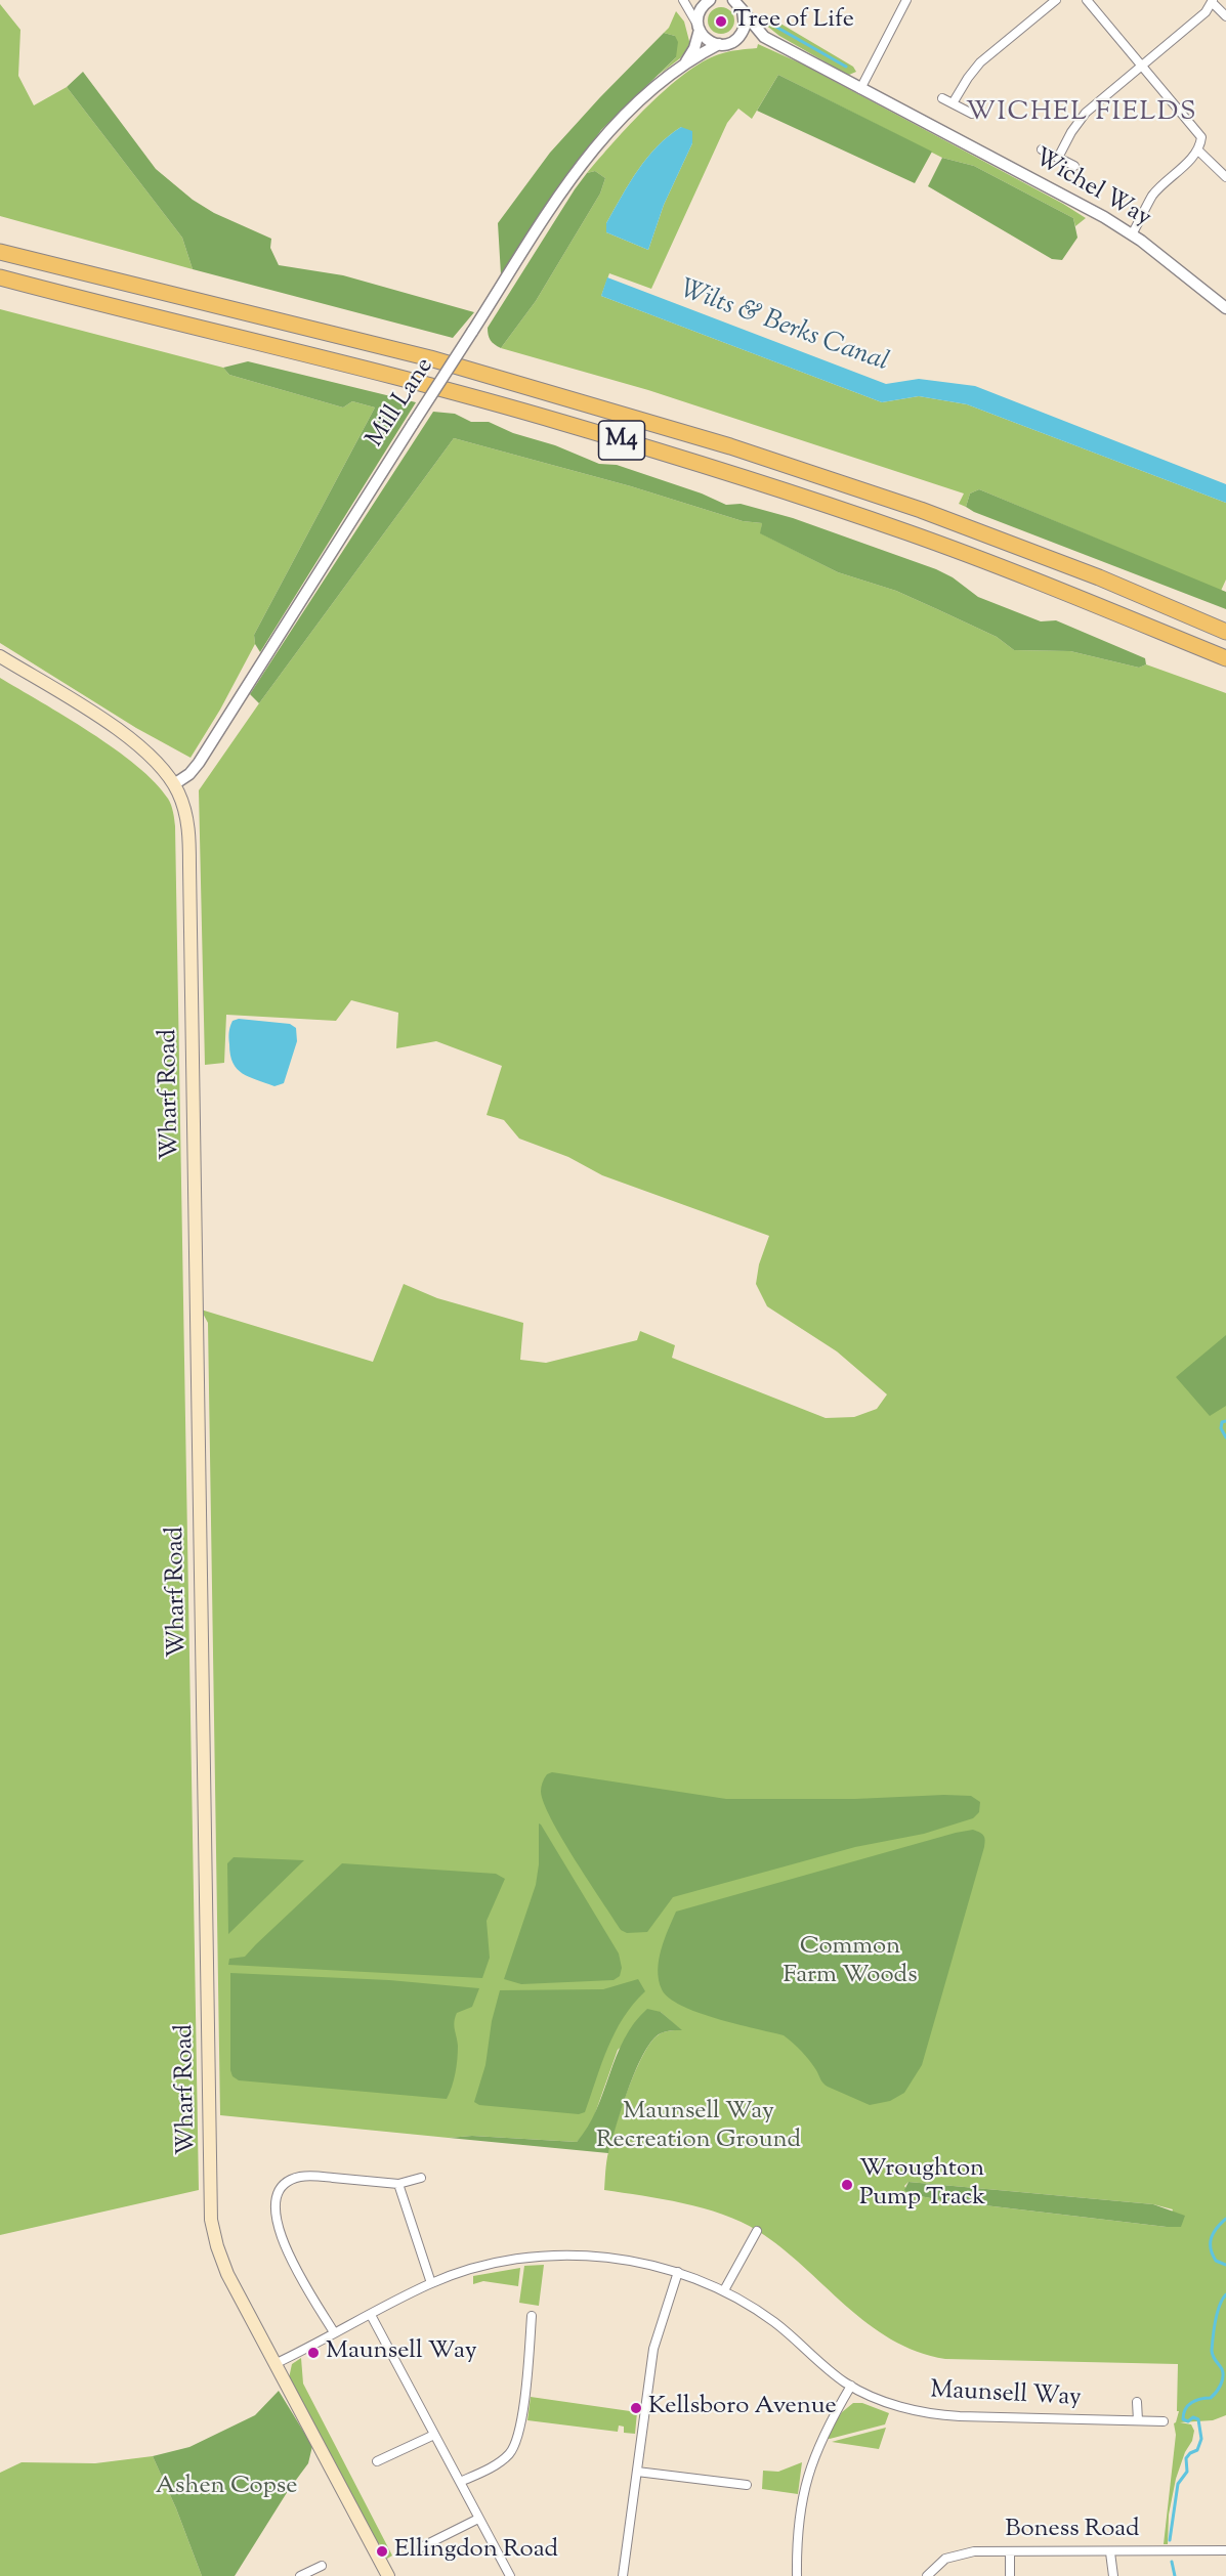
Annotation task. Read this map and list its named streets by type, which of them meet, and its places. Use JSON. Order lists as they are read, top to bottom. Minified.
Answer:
{"streets":{"highway":["M4"],"main road":["Wharf Road"],"street":["Wichel Way","Mill Lane","Maunsell Way","Boness Road"]},"crossings":[["Mill Lane","Wharf Road"],["Wharf Road","Maunsell Way"]],"districts":["WICHEL FIELDS"],"water":["Wilts & Berks Canal"],"parks":["Common Farm Woods","Maunsell Way Recreation Ground","Ashen Copse"],"places":["Tree of Life","Wroughton Pump Track","Maunsell Way","Kellsboro Avenue","Ellingdon Road"]}
